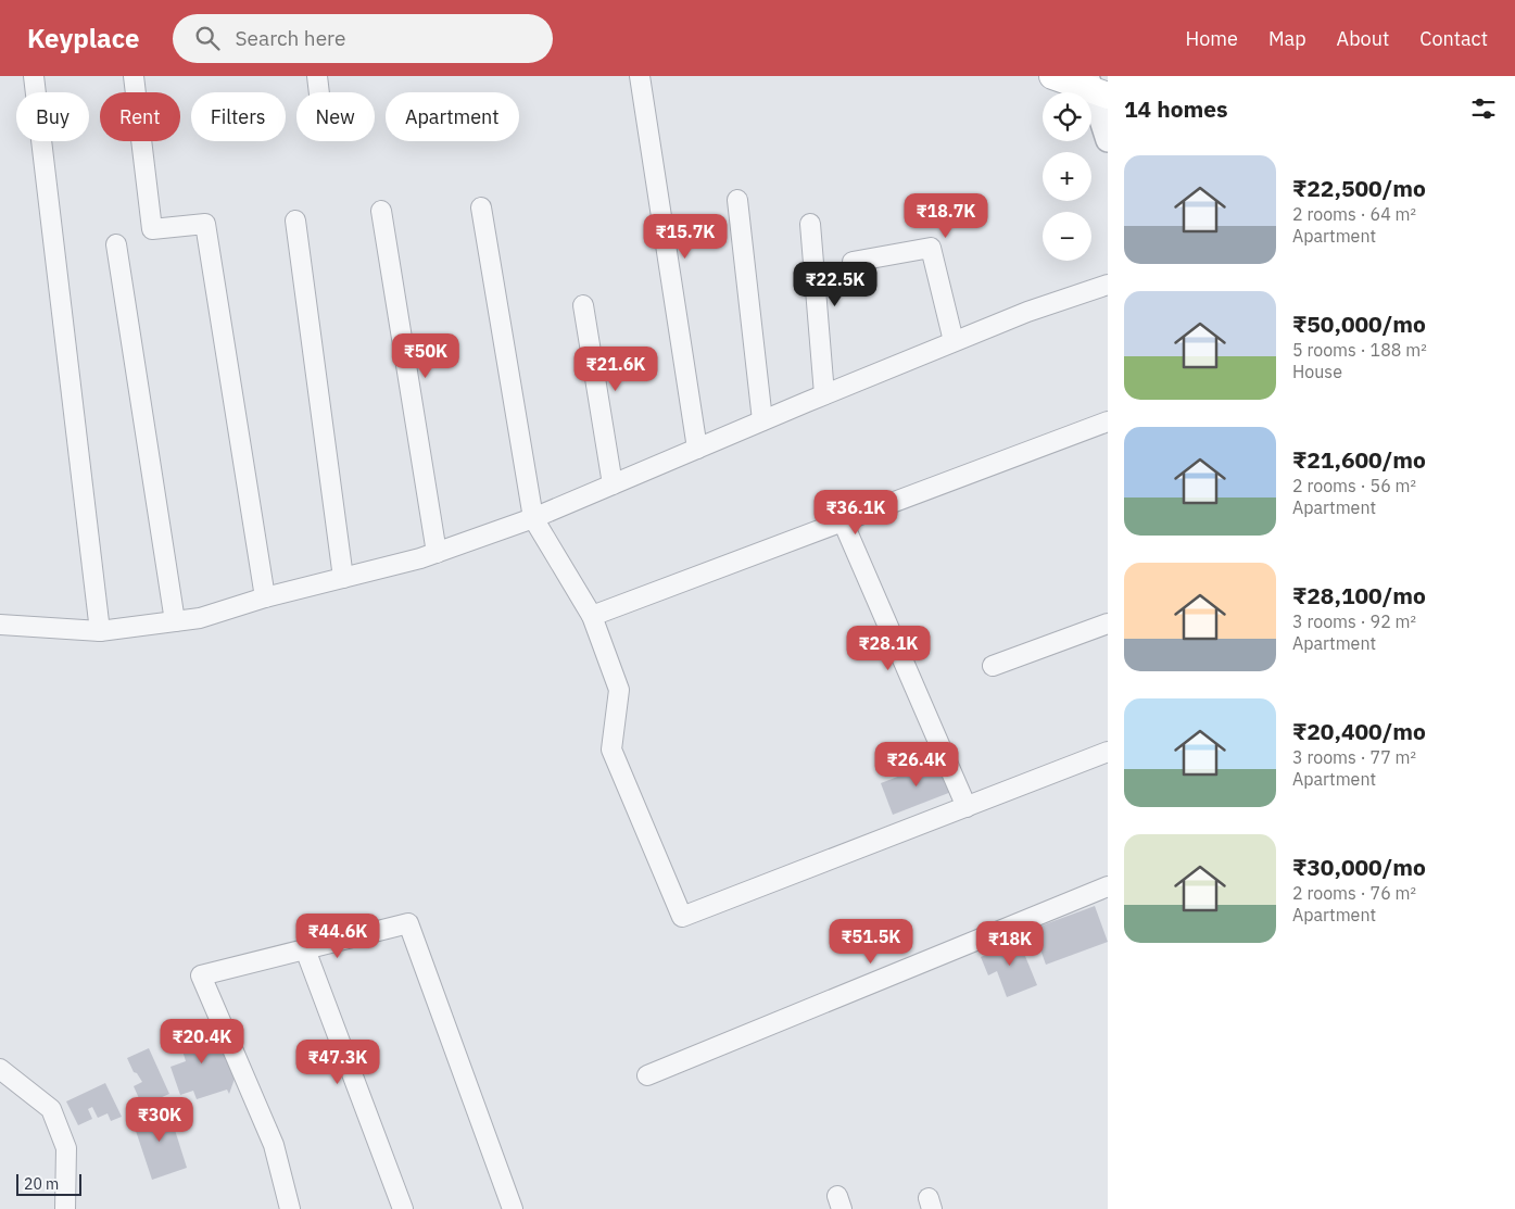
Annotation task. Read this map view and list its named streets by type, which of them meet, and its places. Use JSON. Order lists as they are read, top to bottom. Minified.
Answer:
{"scale_bar":"20 m","page":{"header":"Keyplace","search":"Search here","nav":["Home","Map","About","Contact"],"heading":"14 homes","map_buttons":["+","−"],"chip":["Buy","Rent","Filters","New","Apartment"],"list":[{"name":"₹22,500/mo","note":"2 rooms · 64 m² · Apartment"},{"name":"₹50,000/mo","note":"5 rooms · 188 m² · House"},{"name":"₹21,600/mo","note":"2 rooms · 56 m² · Apartment"},{"name":"₹28,100/mo","note":"3 rooms · 92 m² · Apartment"},{"name":"₹20,400/mo","note":"3 rooms · 77 m² · Apartment"},{"name":"₹30,000/mo","note":"2 rooms · 76 m² · Apartment"}],"price":["₹18.7K","₹15.7K","₹22.5K","₹50K","₹21.6K","₹36.1K","₹28.1K","₹26.4K","₹44.6K","₹51.5K","₹18K","₹20.4K","₹47.3K","₹30K"],"scale":"20 m"}}
